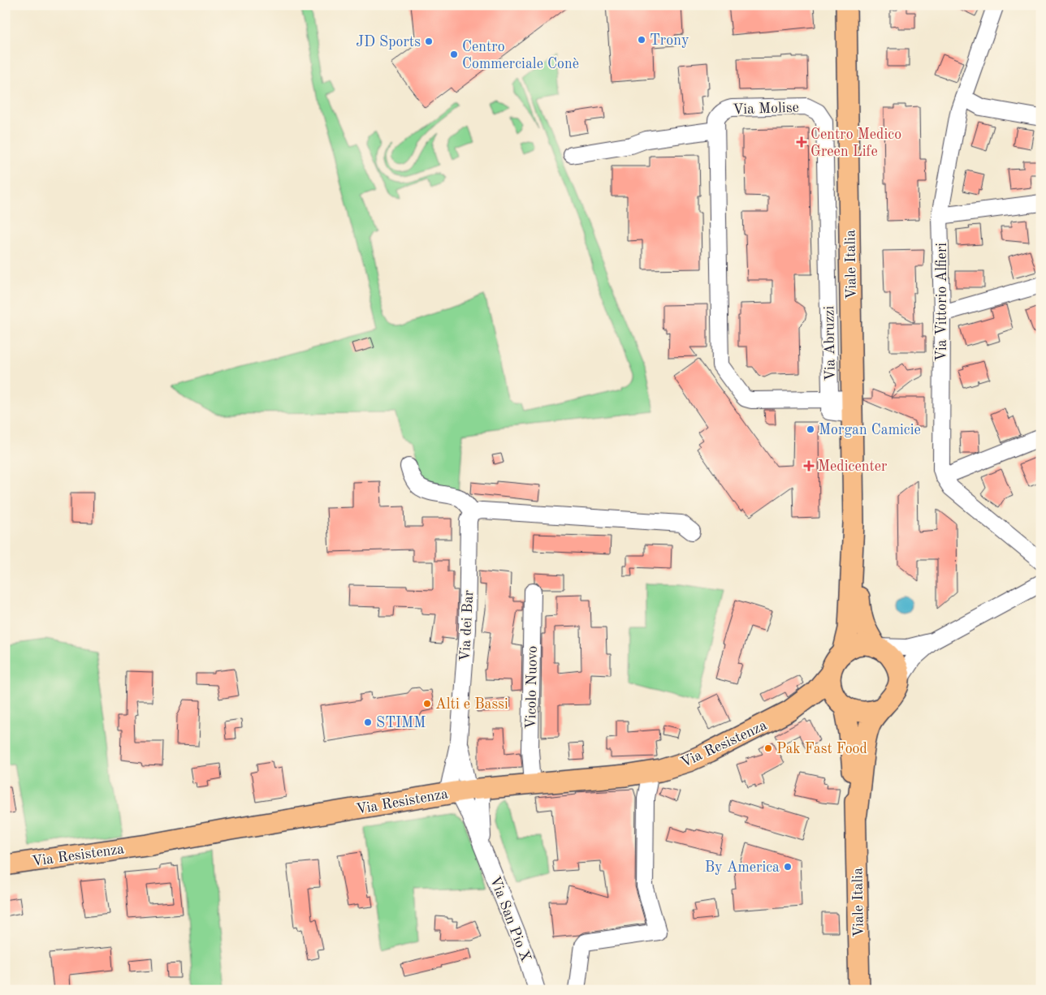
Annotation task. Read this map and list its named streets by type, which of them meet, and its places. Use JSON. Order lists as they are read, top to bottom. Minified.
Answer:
{"streets":{"main road":["Viale Italia","Via Resistenza"],"street":["Via Molise","Via Vittorio Alfieri","Via Abruzzi","Via dei Bar","Vicolo Nuovo","Via San Pio X"]},"crossings":[["Via Molise","Via Abruzzi"],["Viale Italia","Via Abruzzi"],["Via dei Bar","Via Resistenza"],["Via dei Bar","Via San Pio X"],["Vicolo Nuovo","Via Resistenza"],["Via Resistenza","Via San Pio X"]],"places":{"other":["Trony","JD Sports","Centro Commerciale Conè","Morgan Camicie","Alti e Bassi","STIMM","Pak Fast Food","By America"],"health":["Centro Medico Green Life","Medicenter"]}}
